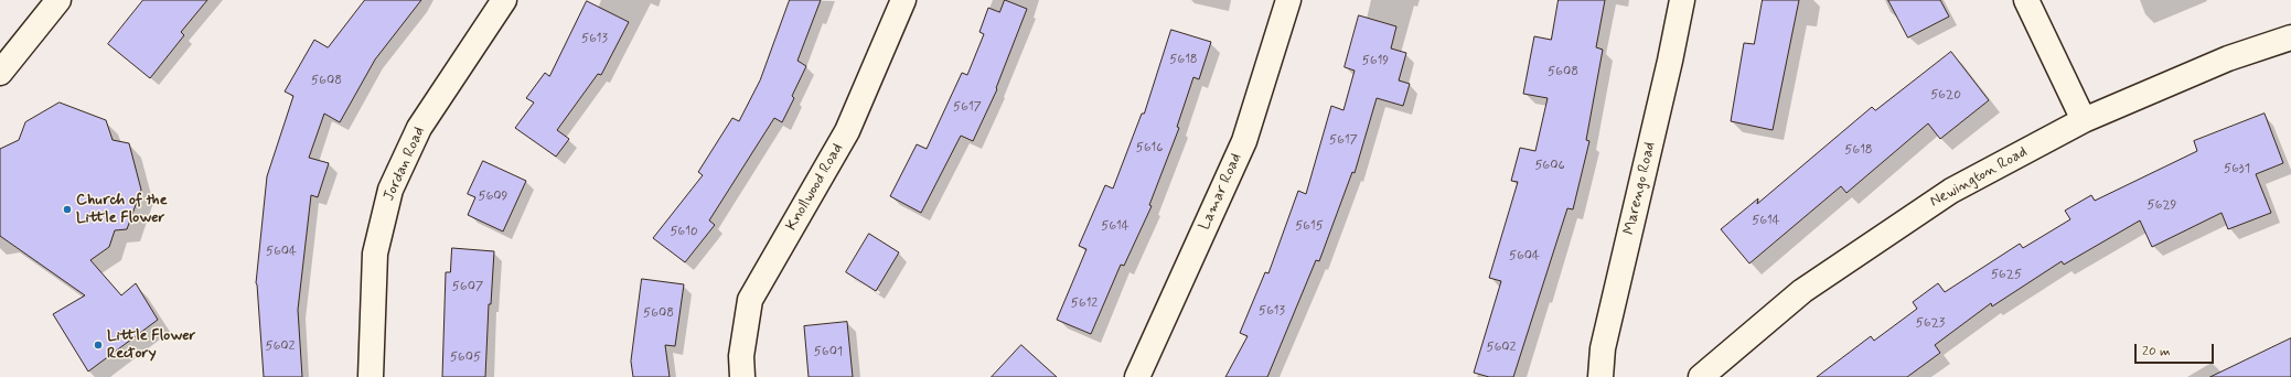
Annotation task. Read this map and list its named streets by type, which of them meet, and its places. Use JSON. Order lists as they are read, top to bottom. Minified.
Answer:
{"streets":{"street":["Jordan Road","Newington Road","Knollwood Road","Marengo Road","Lamar Road"]},"places":["Church of the Little Flower","Little Flower Rectory"],"house_numbers":["5613","5618","5619","5608","5608","5620","5617","5617","5616","5618","5606","5631","5609","5629","5614","5614","5615","5610","5604","5604","5625","5607","5612","5613","5608","5623","5602","5602","5601","5605"],"scale_bar":"20 m"}
